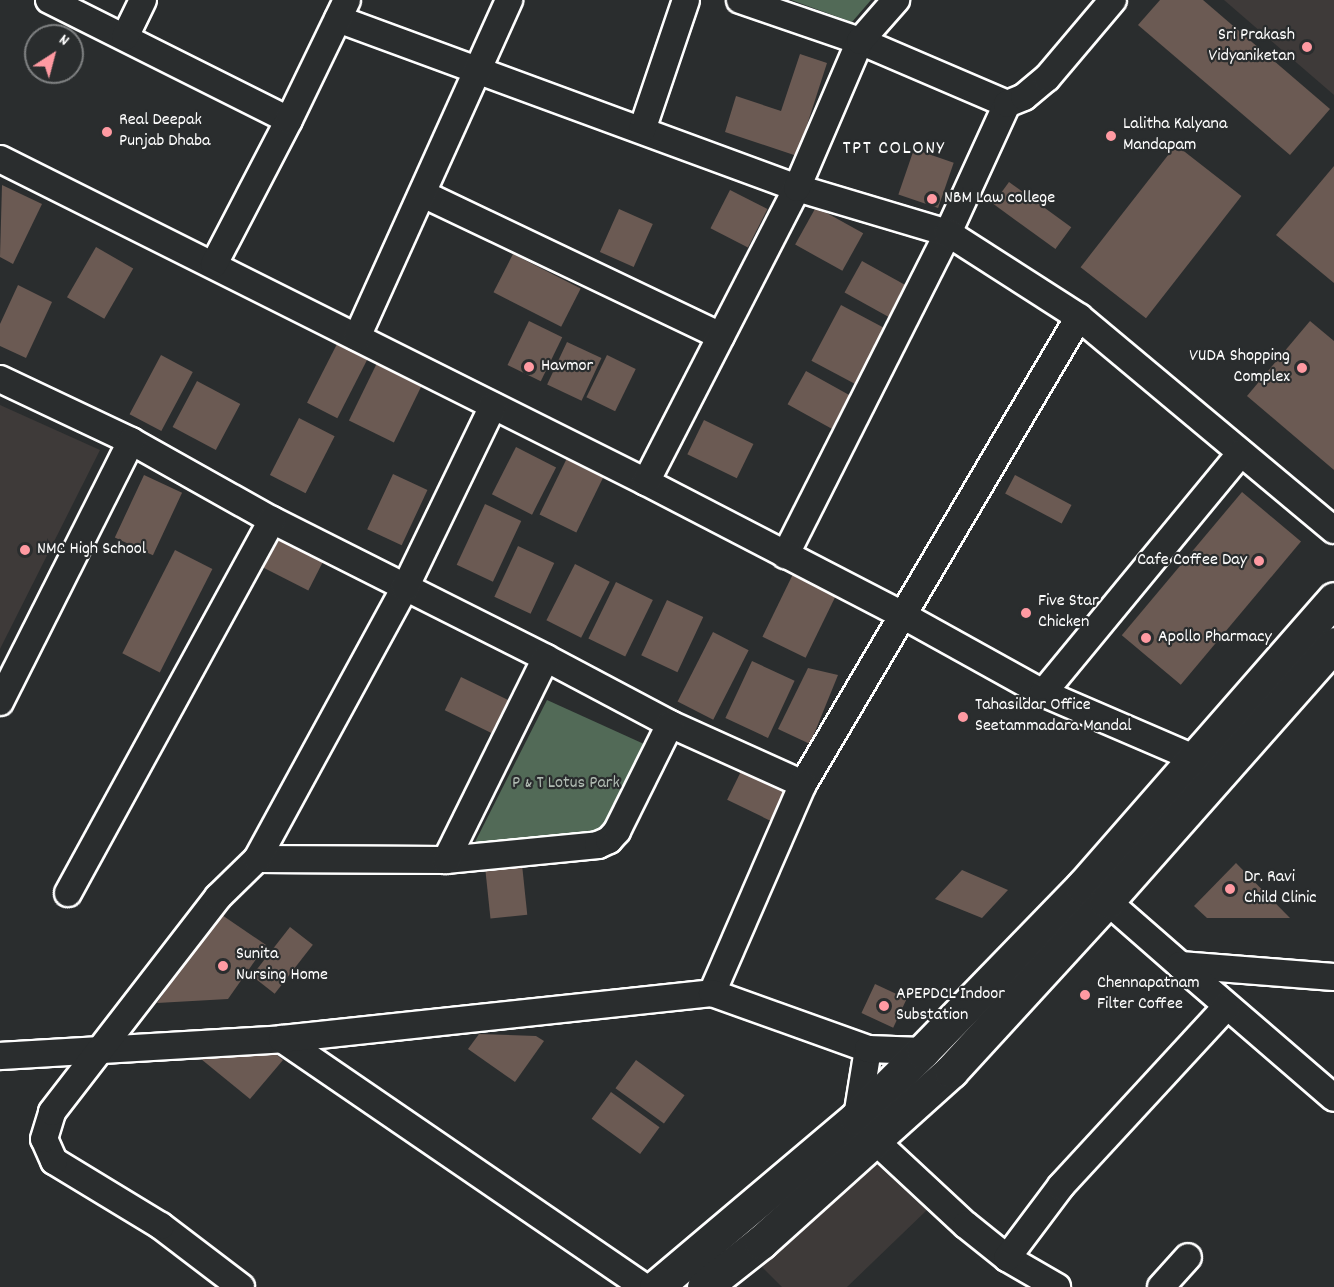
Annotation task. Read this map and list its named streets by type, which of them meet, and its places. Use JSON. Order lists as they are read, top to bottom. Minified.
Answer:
{"districts":["TPT COLONY"],"parks":["P & T Lotus Park"],"places":["Sri Prakash Vidyaniketan","Real Deepak Punjab Dhaba","Lalitha Kalyana Mandapam","NBM Law college","Havmor","VUDA Shopping Complex","NMC High School","Cafe Coffee Day","Five Star Chicken","Apollo Pharmacy","Tahasildar Office Seetammadara Mandal","Dr. Ravi Child Clinic","Sunita Nursing Home","Chennapatnam Filter Coffee","APEPDCL Indoor Substation"],"north":"top right"}
